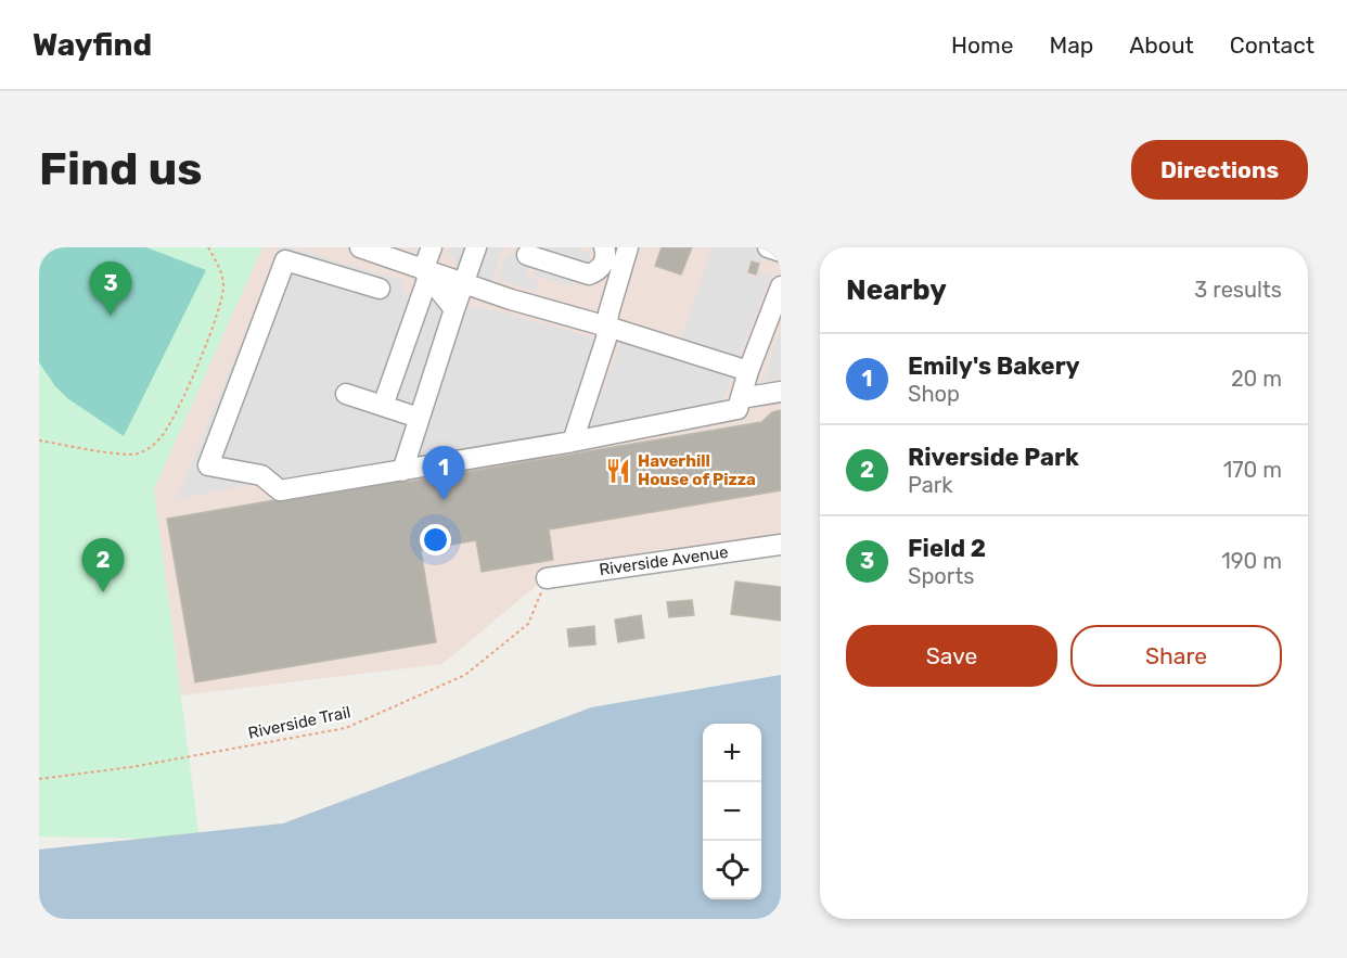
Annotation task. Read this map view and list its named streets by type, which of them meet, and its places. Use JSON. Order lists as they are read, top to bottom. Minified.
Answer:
{"streets":{"street":["Riverside Avenue"],"path":["Riverside Trail"]},"crossings":[["Riverside Avenue","Riverside Trail"]],"places":{"restaurant":["Haverhill House of Pizza"]},"page":{"header":"Wayfind","nav":["Home","Map","About","Contact"],"buttons":["Directions",["Save","Share"]],"title":"Find us","heading":["Nearby","3 results"],"pins":["3","1","2"],"list":[{"mark":"1","name":"Emily's Bakery","note":"Shop","value":"20 m"},{"mark":"2","name":"Riverside Park","note":"Park","value":"170 m"},{"mark":"3","name":"Field 2","note":"Sports","value":"190 m"}],"map_buttons":["+","−"]}}
